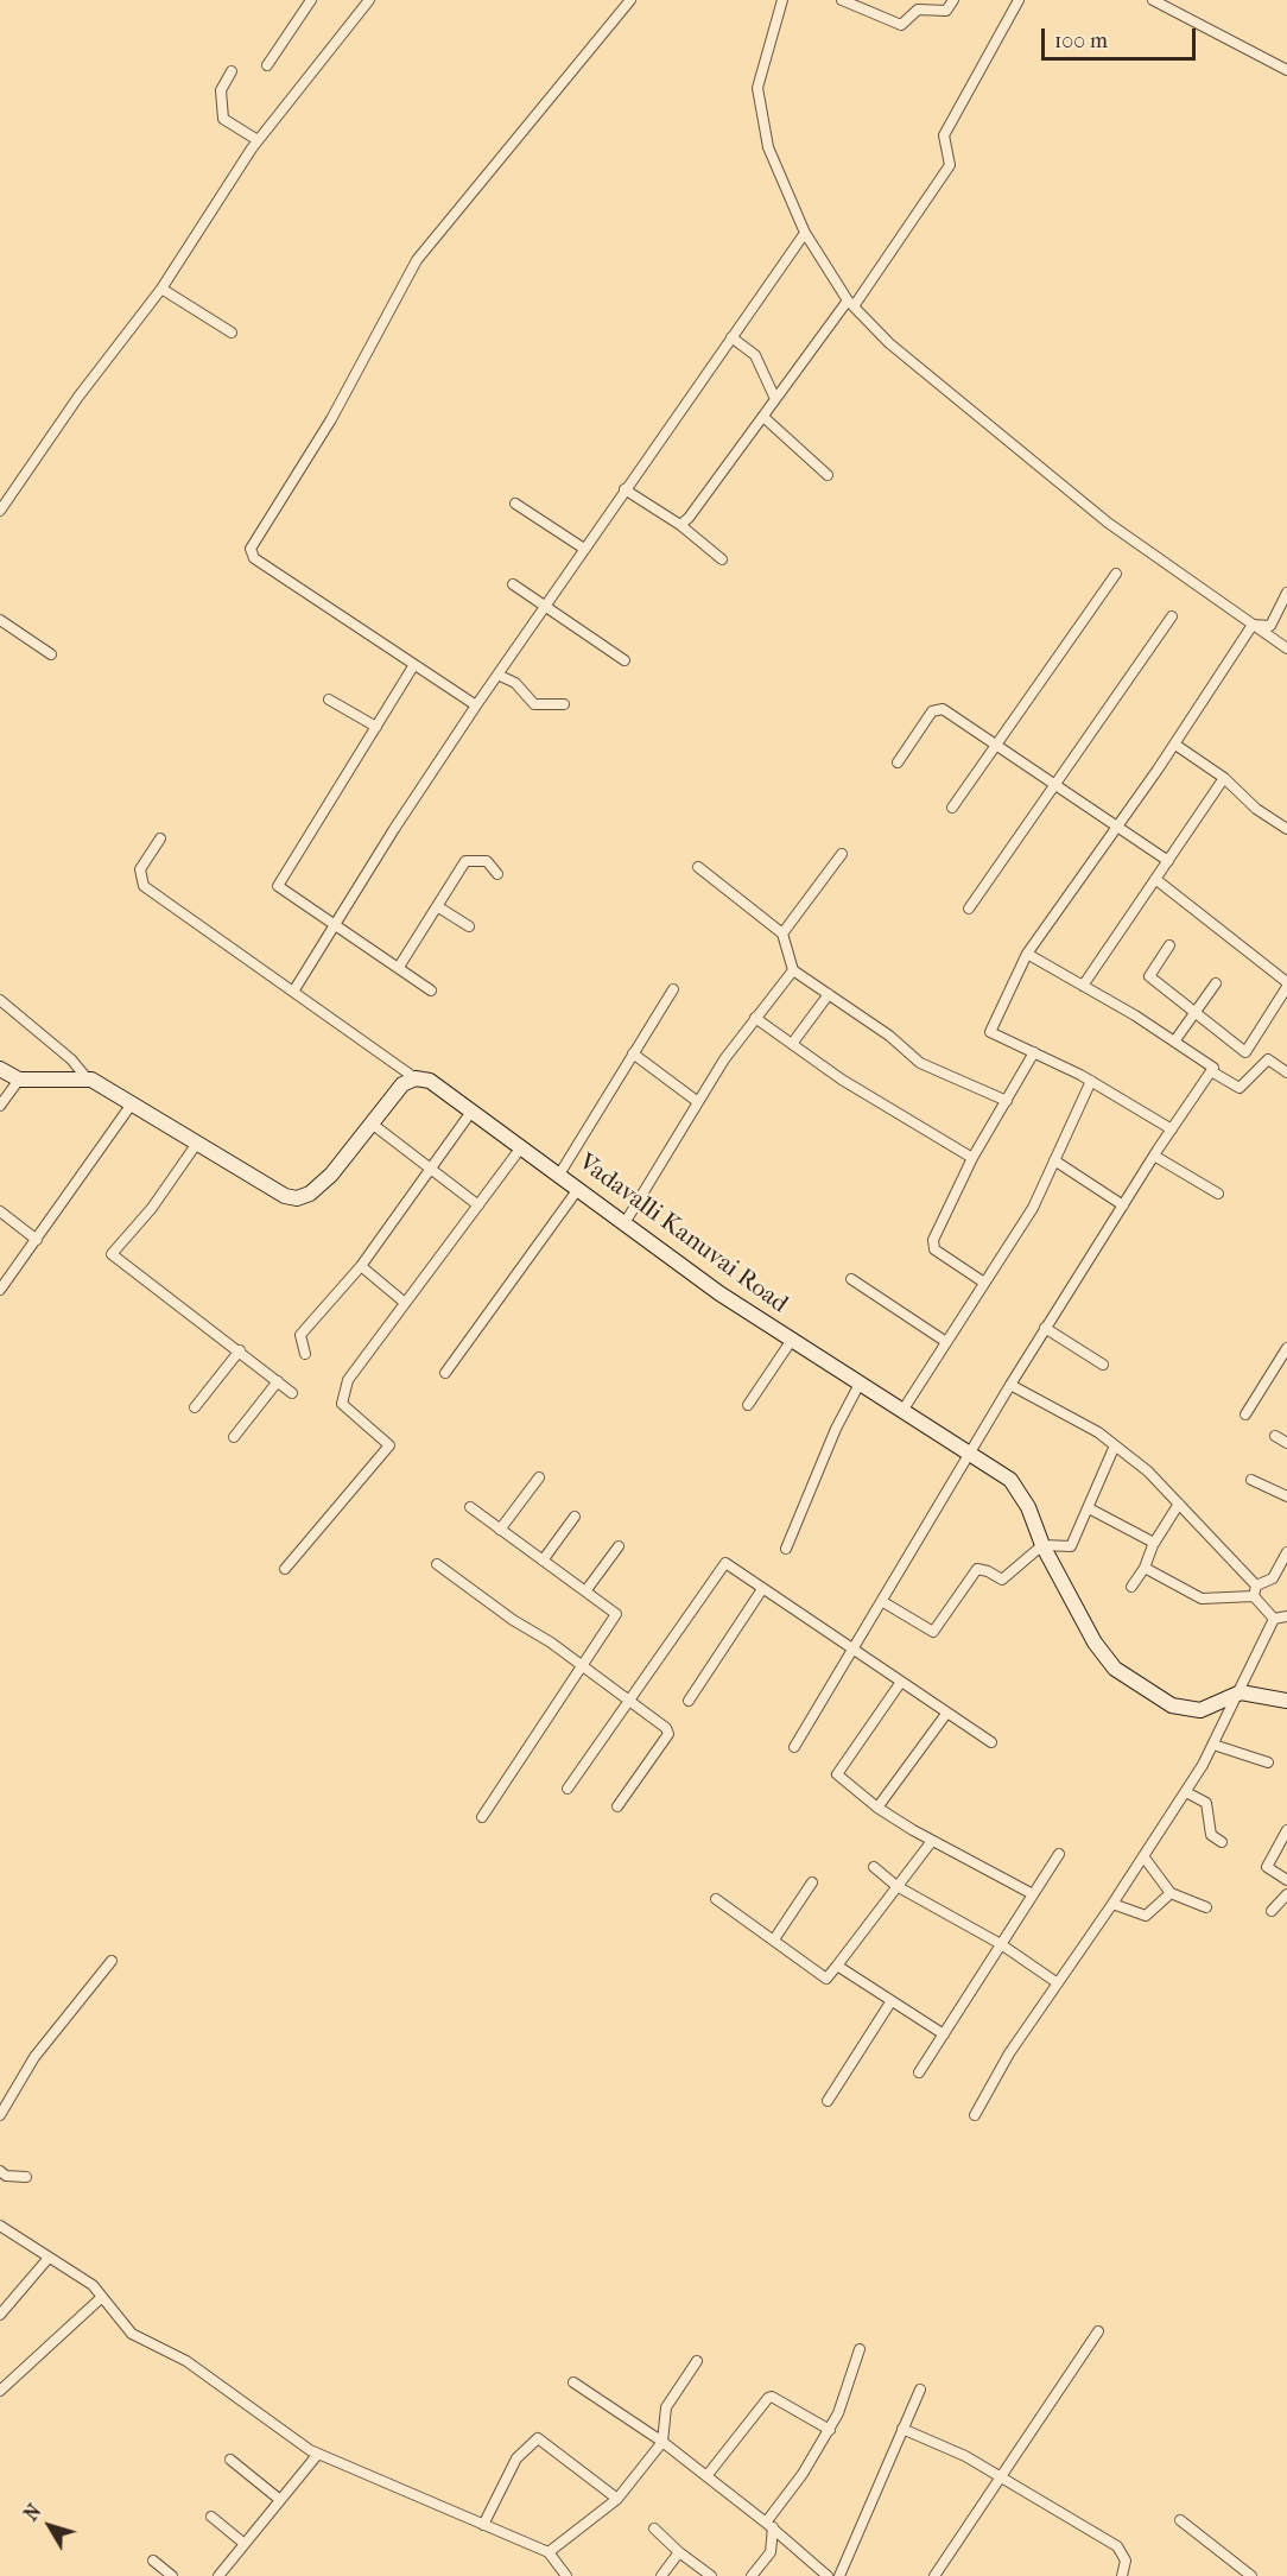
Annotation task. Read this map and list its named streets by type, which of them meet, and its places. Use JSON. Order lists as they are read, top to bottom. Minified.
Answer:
{"streets":{"street":["Vadavalli Kanuvai Road"]},"scale_bar":"100 m","north":"top left"}
